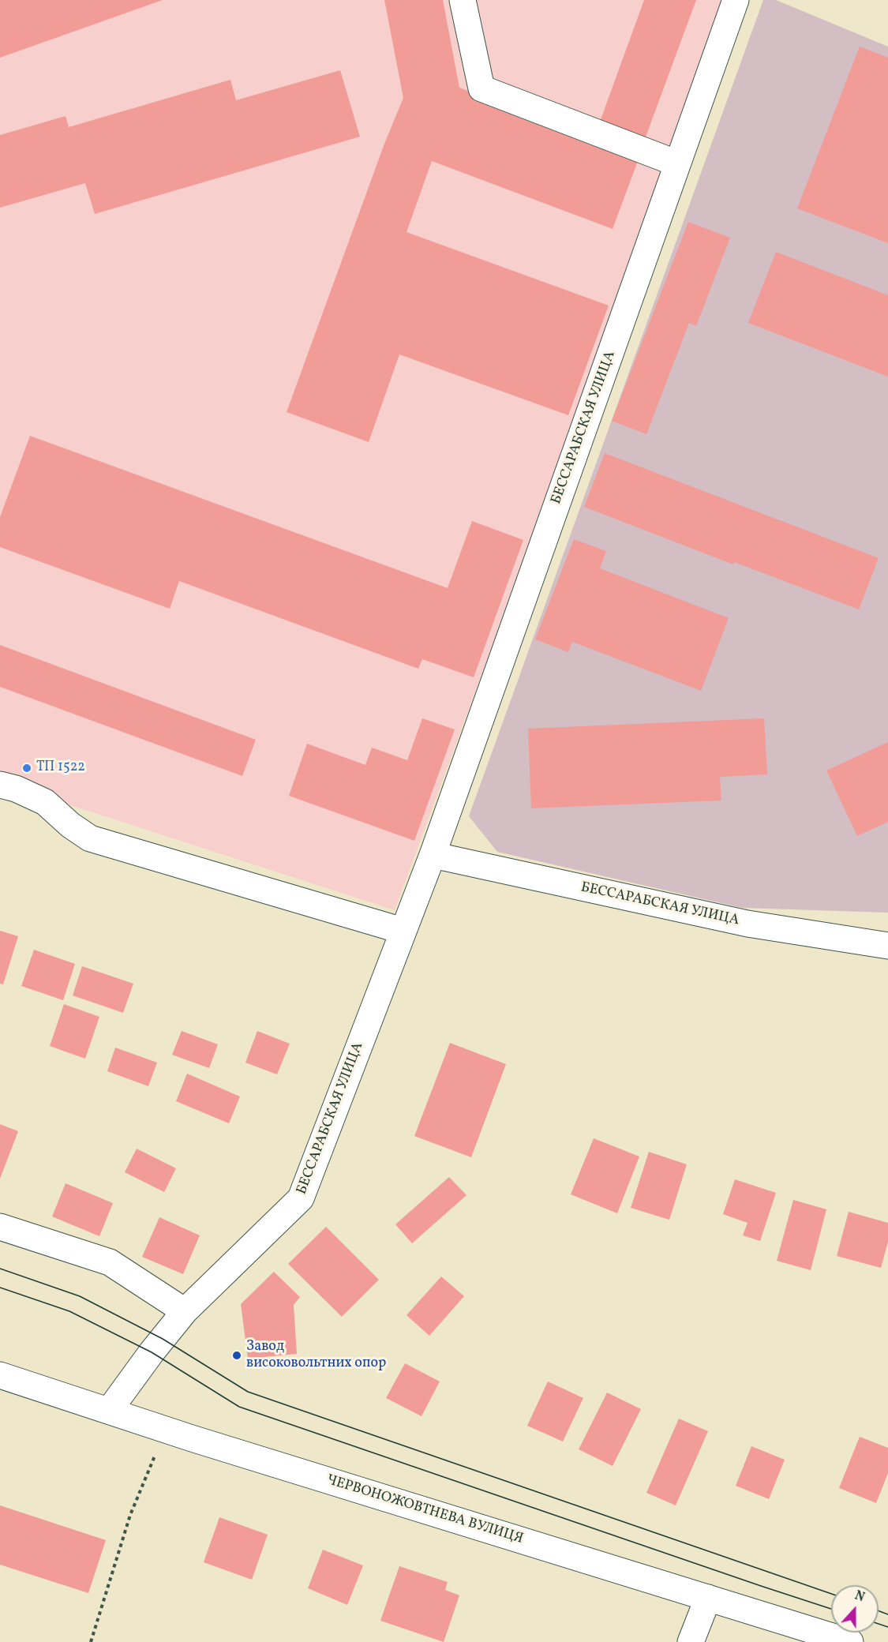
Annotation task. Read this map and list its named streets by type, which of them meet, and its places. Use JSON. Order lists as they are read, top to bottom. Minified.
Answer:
{"streets":{"street":["БЕССАРАБСКАЯ УЛИЦА","ЧЕРВОНОЖОВТНЕВА ВУЛИЦЯ"]},"crossings":[["БЕССАРАБСКАЯ УЛИЦА","ЧЕРВОНОЖОВТНЕВА ВУЛИЦЯ"]],"places":["ТП 1522","Завод високовольтних опор"],"north":"top"}
